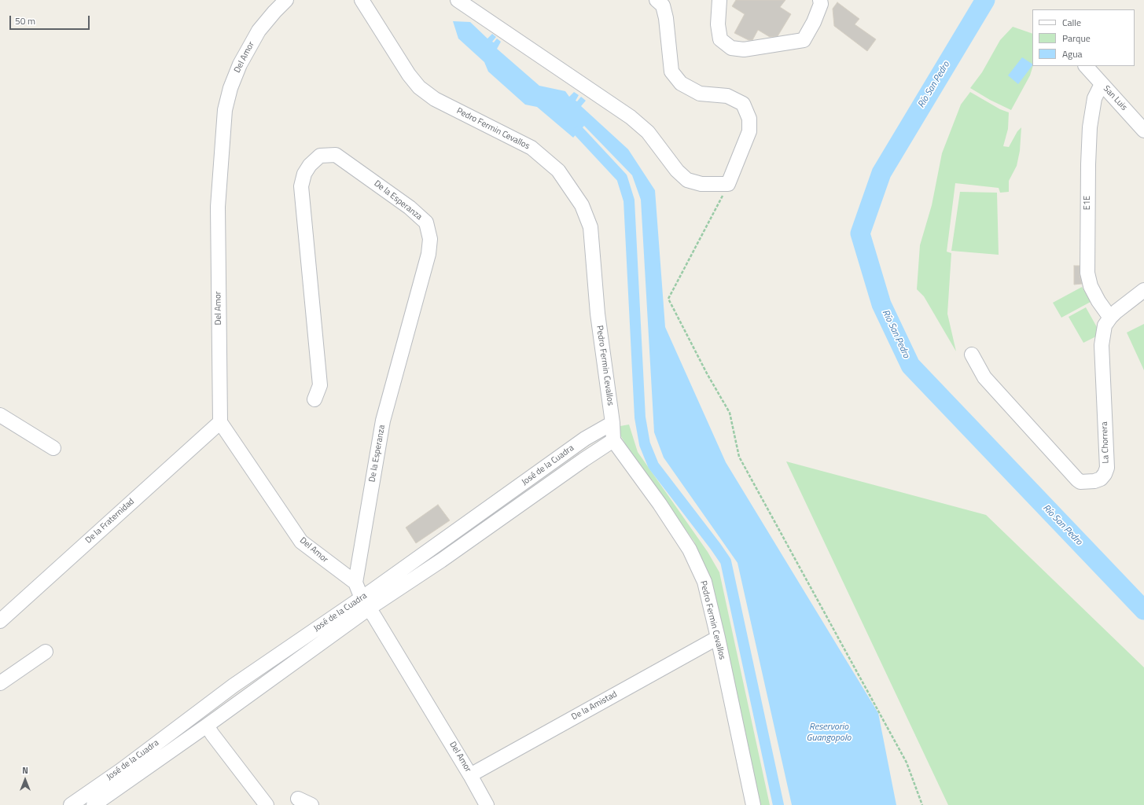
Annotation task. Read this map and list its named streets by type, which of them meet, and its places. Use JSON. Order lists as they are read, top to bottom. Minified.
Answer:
{"streets":{"street":["Del Amor","San Luis","Pedro Fermin Cevallos","De la Esperanza","E1E","La Chorrera","José de la Cuadra","De la Fraternidad","De la Amistad"]},"crossings":[["Del Amor","De la Esperanza"],["Del Amor","José de la Cuadra"],["Del Amor","De la Fraternidad"],["Del Amor","De la Amistad"],["San Luis","E1E"],["Pedro Fermin Cevallos","José de la Cuadra"],["Pedro Fermin Cevallos","De la Amistad"],["E1E","La Chorrera"]],"water":["Río San Pedro","Reservorio Guangopolo"],"legend":["Calle","Parque","Agua"],"scale_bar":"50 m","north":"top"}
